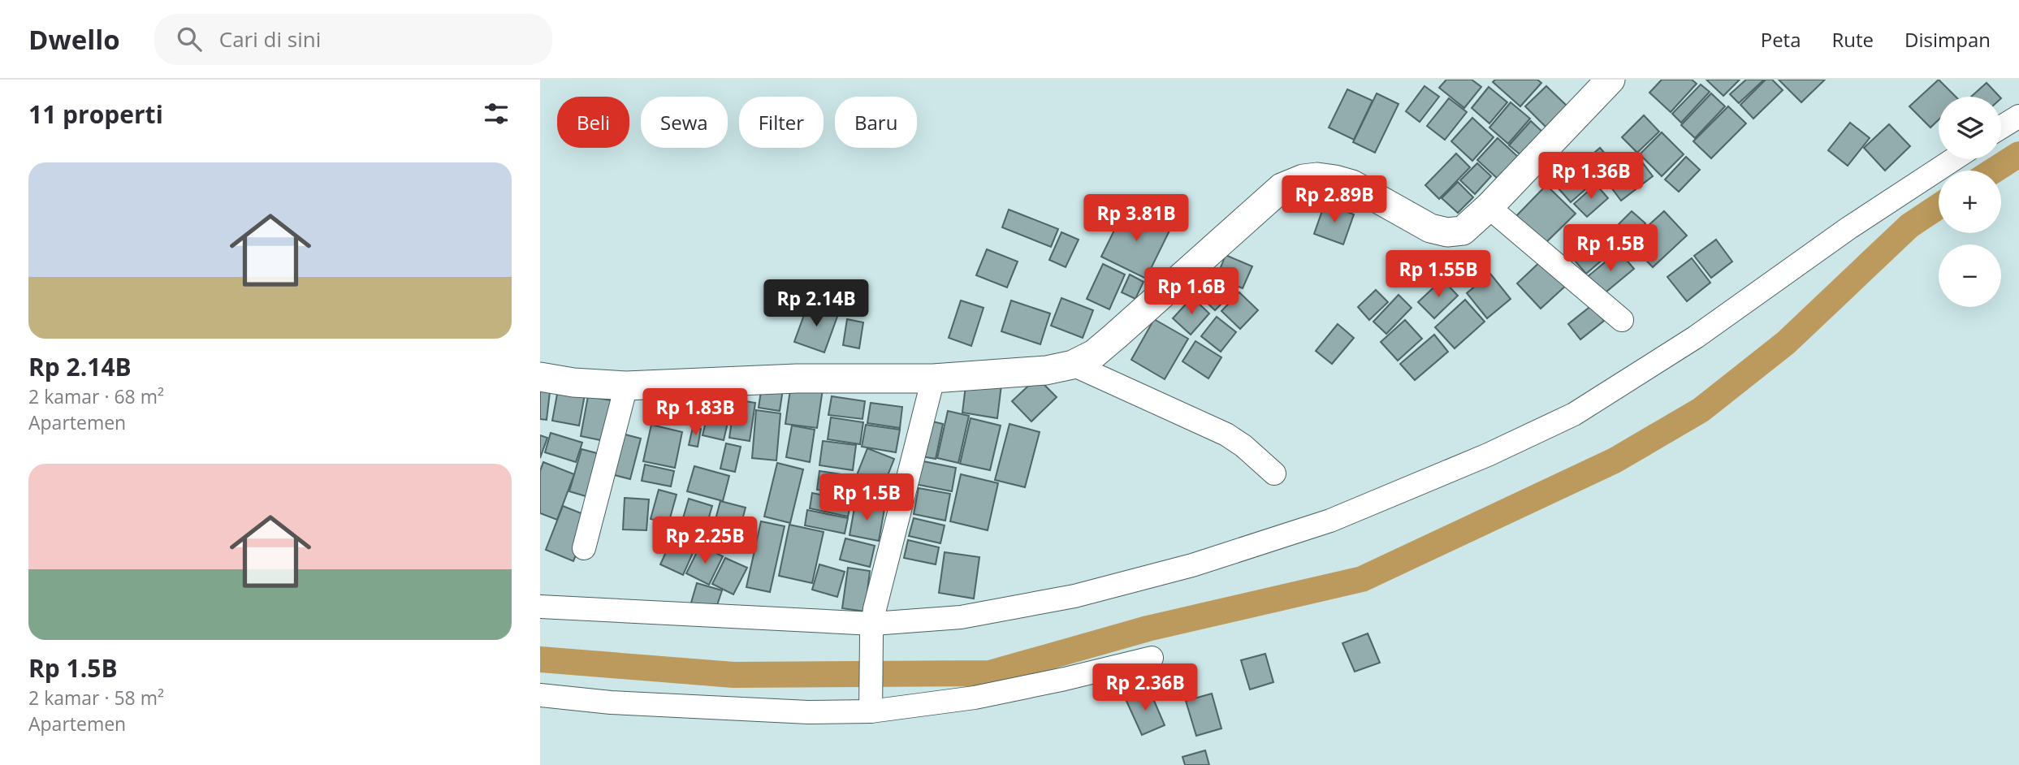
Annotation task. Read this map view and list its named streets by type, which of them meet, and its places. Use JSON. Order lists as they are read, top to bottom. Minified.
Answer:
{"page":{"header":"Dwello","search":"Cari di sini","nav":["Peta","Rute","Disimpan"],"heading":"11 properti","map_buttons":["+","−"],"chip":["Beli","Sewa","Filter","Baru"],"list":[{"name":"Rp 2.14B","note":"2 kamar · 68 m² · Apartemen"},{"name":"Rp 1.5B","note":"2 kamar · 58 m² · Apartemen"}],"price":["Rp 1.36B","Rp 2.89B","Rp 3.81B","Rp 1.5B","Rp 1.55B","Rp 1.6B","Rp 2.14B","Rp 1.83B","Rp 1.5B","Rp 2.25B","Rp 2.36B"]}}
